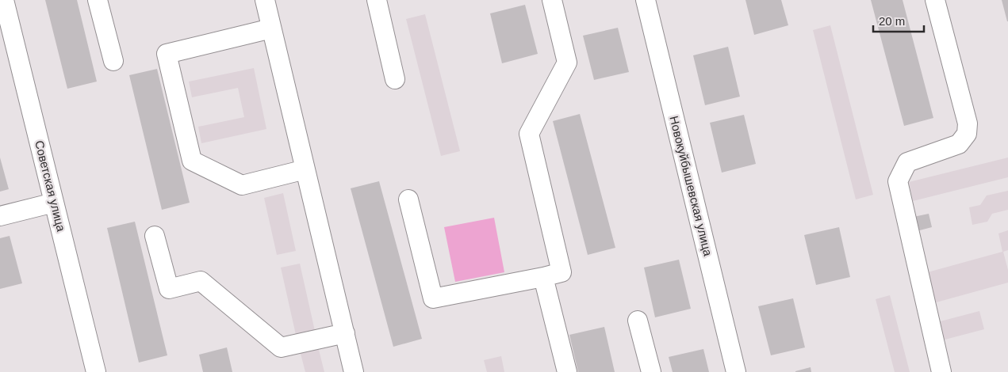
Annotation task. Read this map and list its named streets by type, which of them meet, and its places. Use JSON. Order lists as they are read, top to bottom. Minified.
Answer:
{"streets":{"street":["Советская улица","Новокуйбышевская улица"]},"scale_bar":"20 m"}
